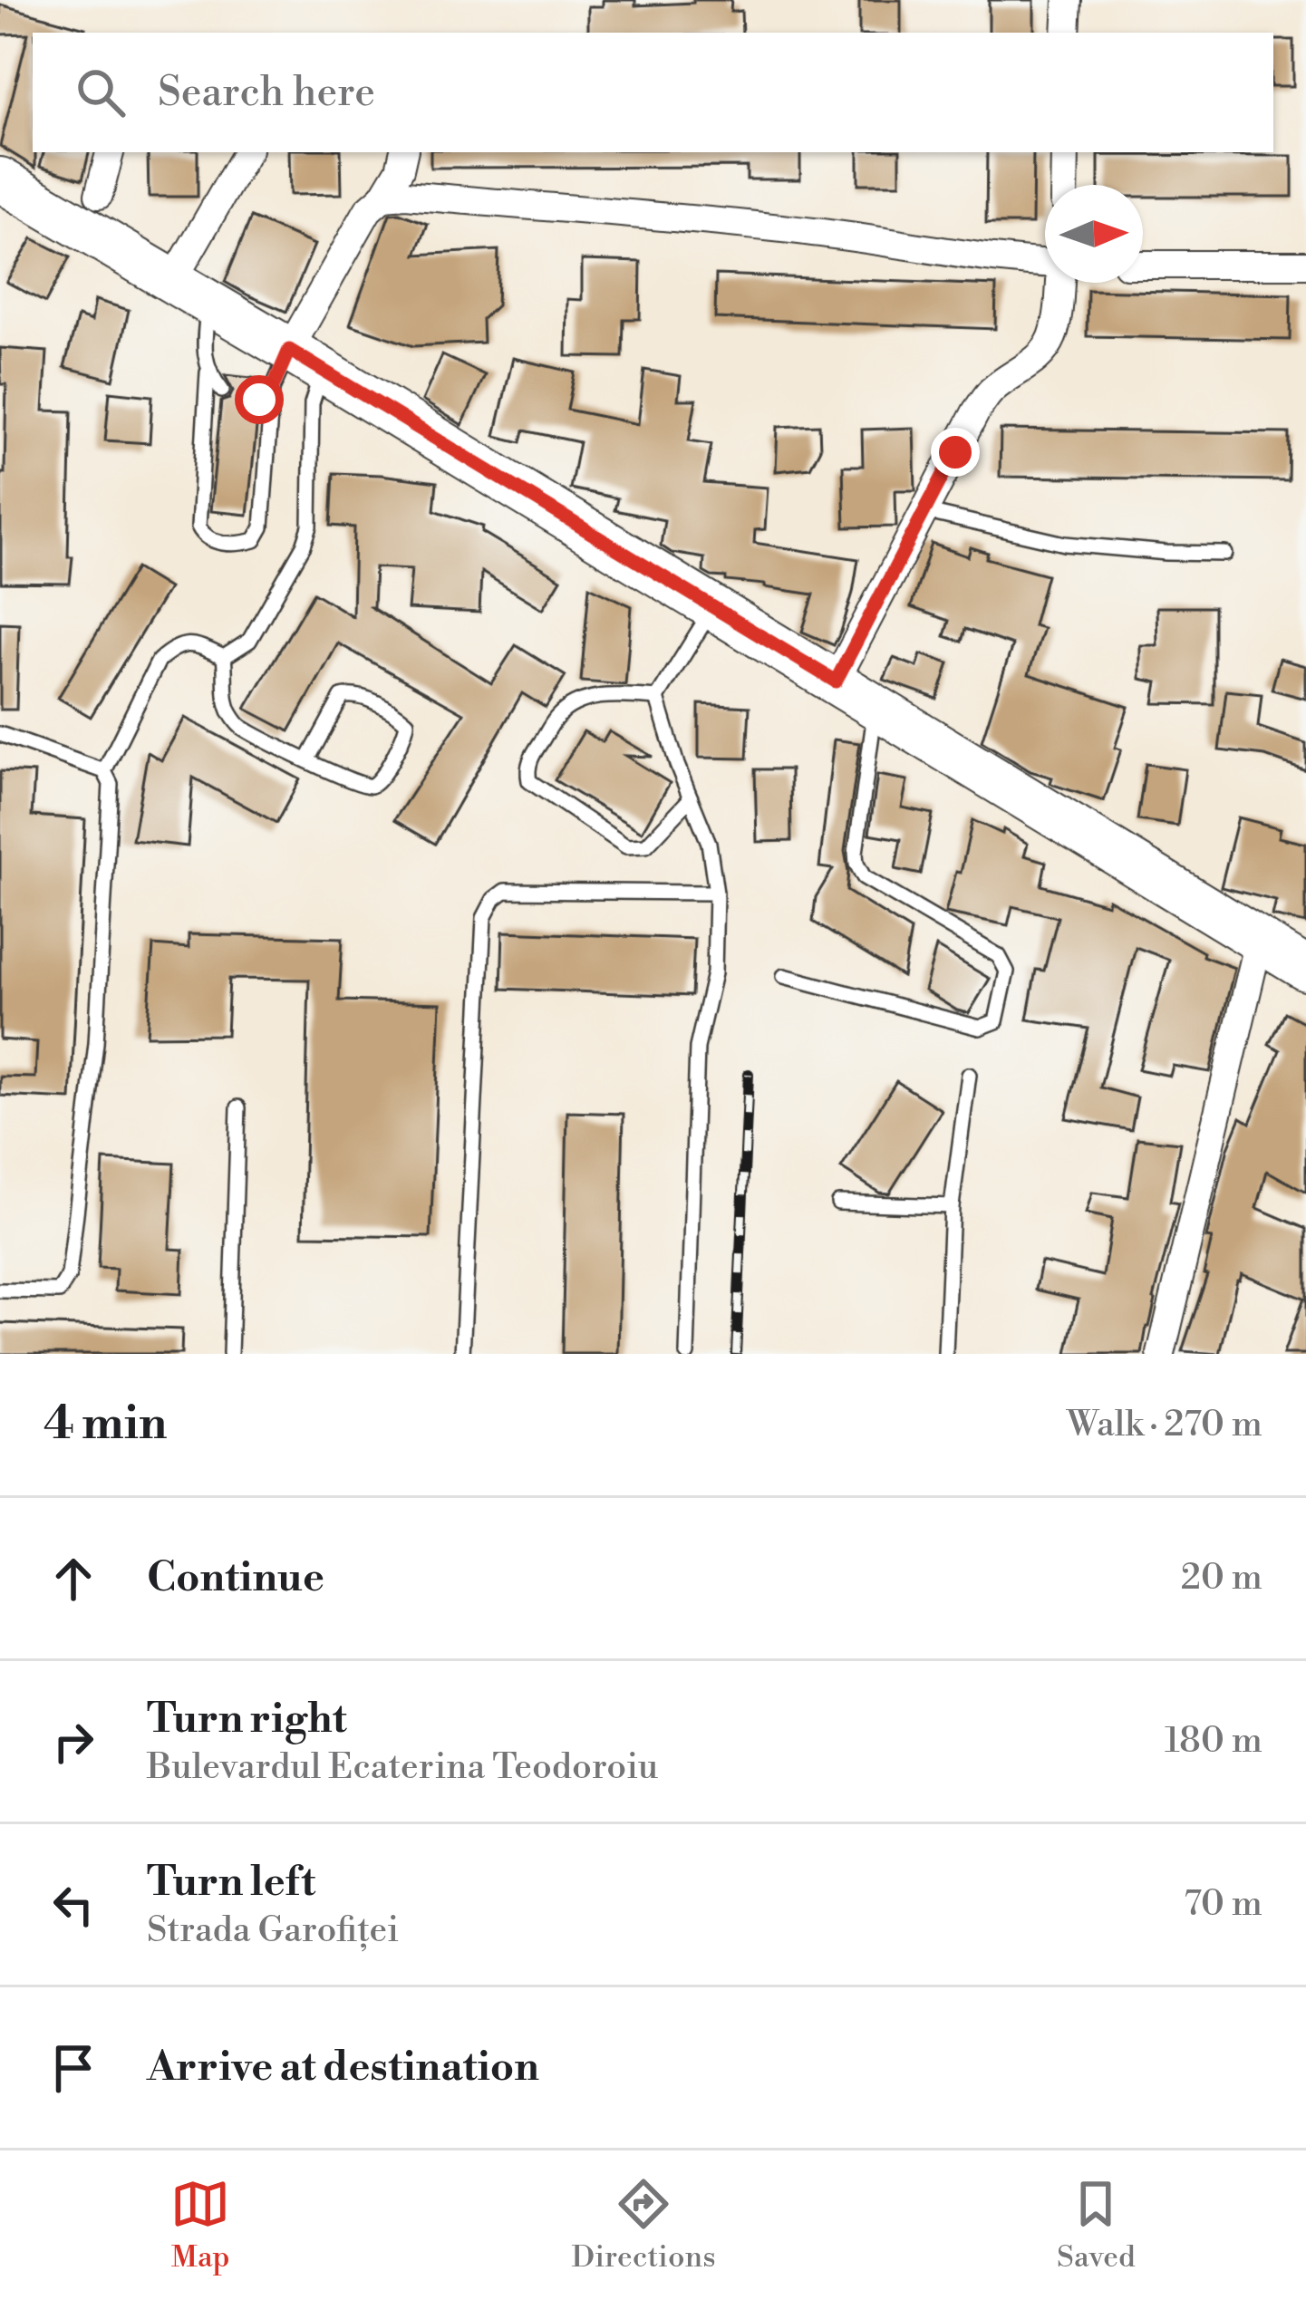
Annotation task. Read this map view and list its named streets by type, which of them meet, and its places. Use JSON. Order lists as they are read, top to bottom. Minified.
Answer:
{"north":"right","page":{"search":"Search here","heading":["4 min","Walk · 270 m"],"list":[["Continue","20 m"],["Turn right","Bulevardul Ecaterina Teodoroiu","180 m"],["Turn left","Strada Garofiței","70 m"],"Arrive at destination"],"nav":["Map","Directions","Saved"]}}
